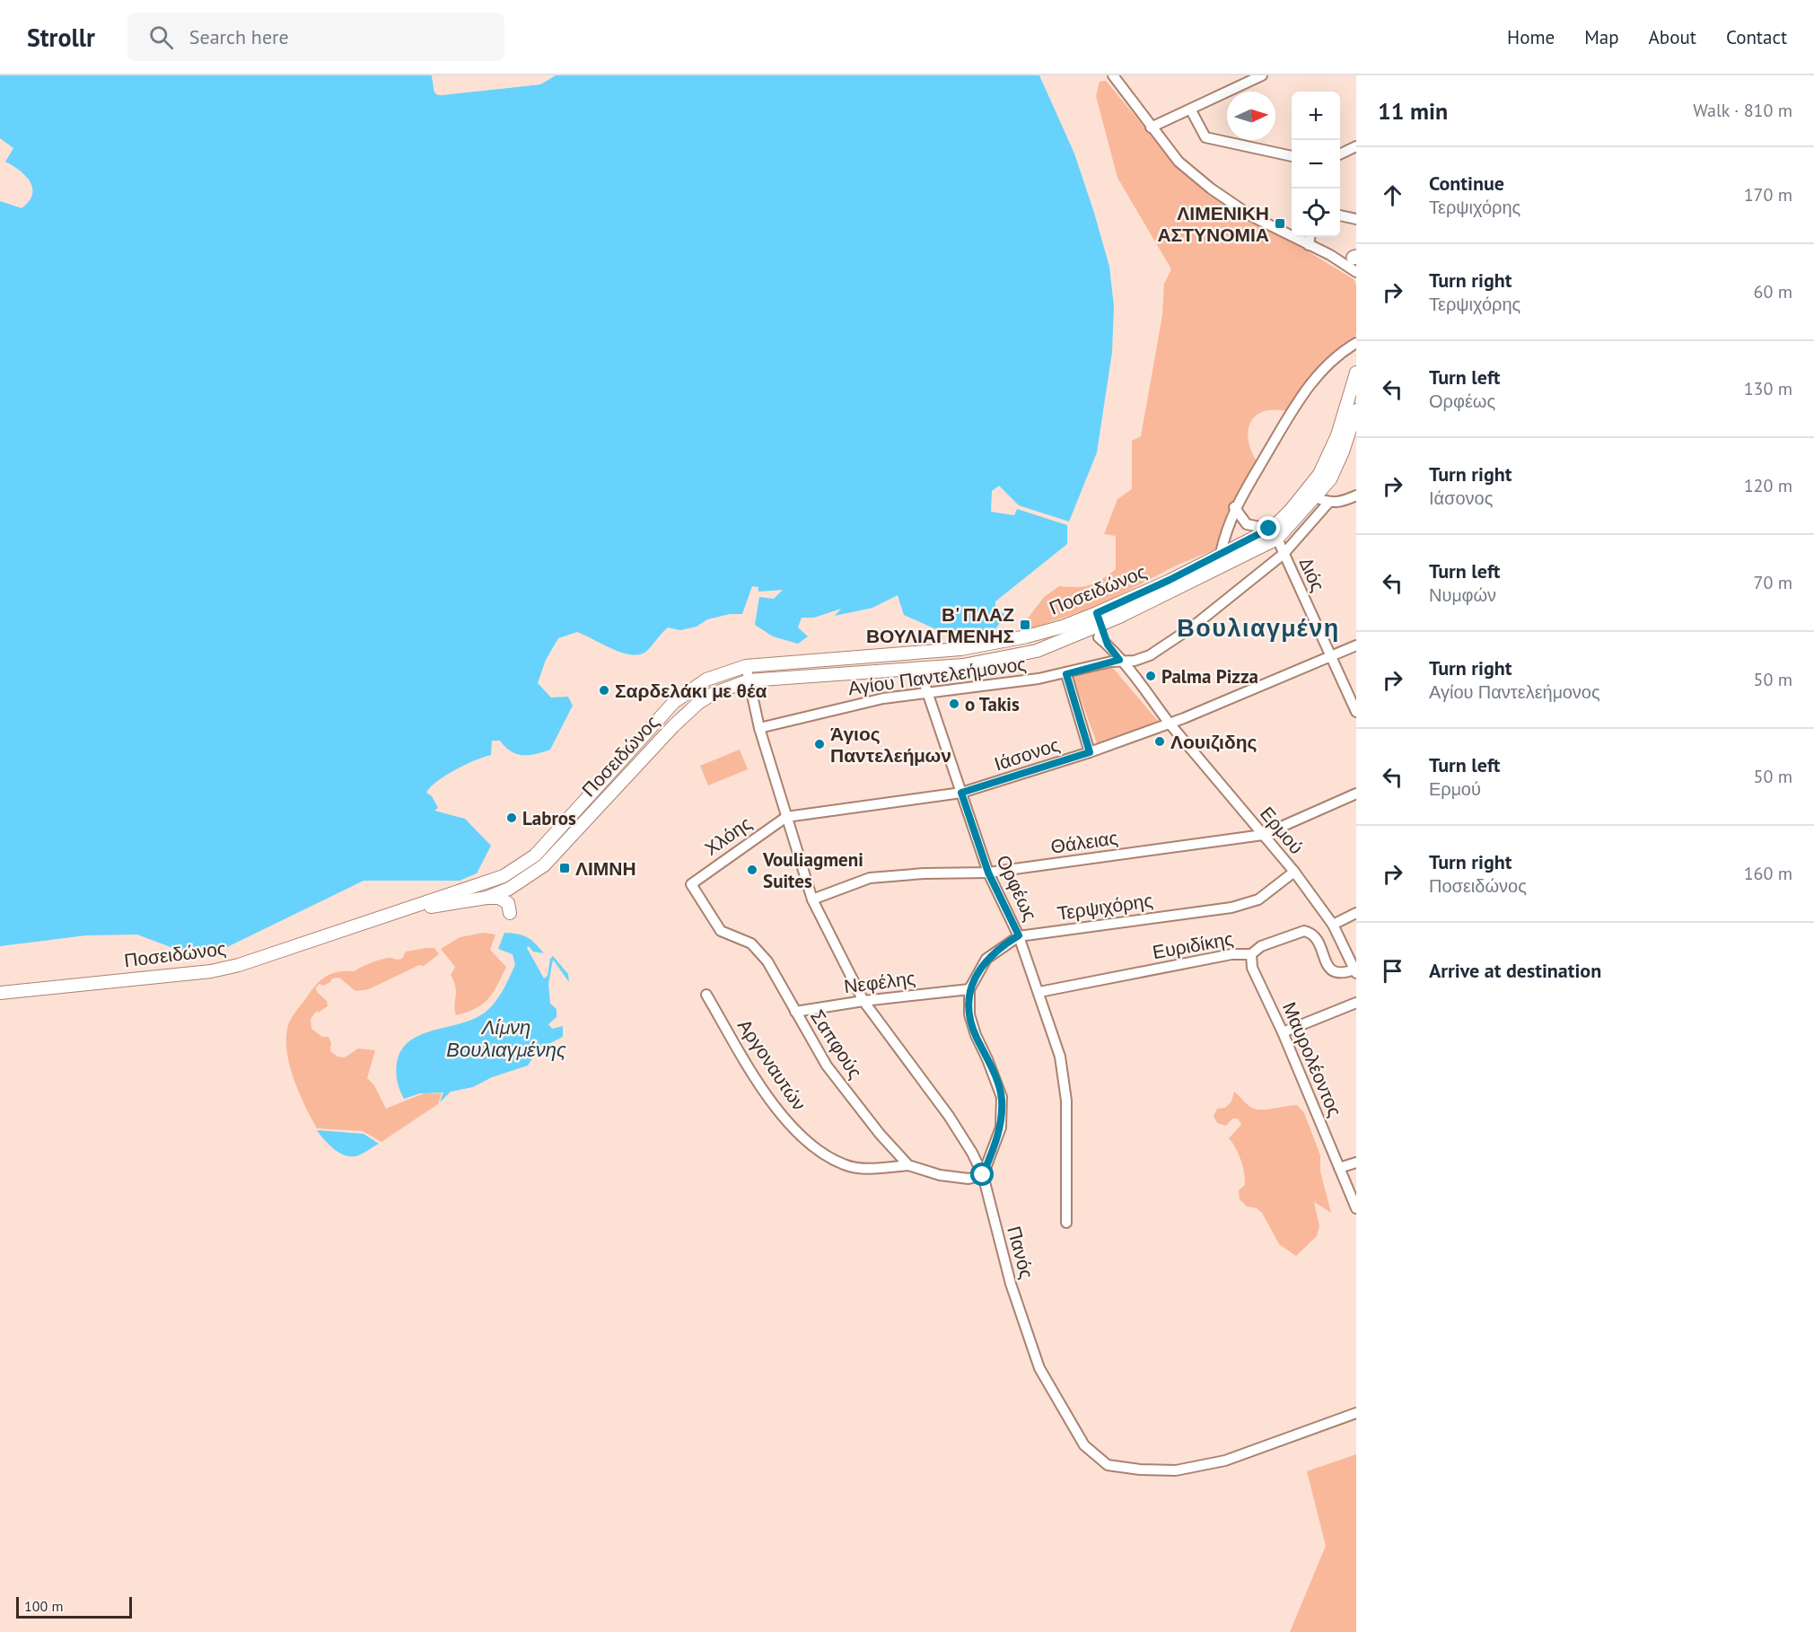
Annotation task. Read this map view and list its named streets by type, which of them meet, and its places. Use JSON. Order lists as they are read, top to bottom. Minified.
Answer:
{"streets":{"main road":["Ποσειδώνος"],"street":["Διός","Αγίου Παντελεήμονος","Ιάσονος","Ερμού","Χλόης","Θάλειας","Ορφέως","Τερψιχόρης","Ευριδίκης","Νεφέλης","Σαπφούς","Μαυρολέοντος","Αργοναυτών","Πανός"]},"crossings":[["Διός","Ποσειδώνος"],["Διός","Αγίου Παντελεήμονος"],["Διός","Ιάσονος"],["Ποσειδώνος","Ερμού"],["Ποσειδώνος","Ορφέως"],["Αγίου Παντελεήμονος","Ερμού"],["Αγίου Παντελεήμονος","Ορφέως"],["Ιάσονος","Ερμού"],["Ιάσονος","Χλόης"],["Ιάσονος","Ορφέως"],["Ιάσονος","Πανός"],["Ερμού","Θάλειας"],["Ερμού","Τερψιχόρης"],["Ερμού","Ευριδίκης"],["Χλόης","Σαπφούς"],["Χλόης","Πανός"],["Θάλειας","Ορφέως"],["Θάλειας","Πανός"],["Ορφέως","Τερψιχόρης"],["Ορφέως","Ευριδίκης"],["Τερψιχόρης","Νεφέλης"],["Ευριδίκης","Μαυρολέοντος"],["Νεφέλης","Σαπφούς"],["Νεφέλης","Πανός"],["Σαπφούς","Αργοναυτών"]],"districts":["Βουλιαγμένη"],"water":["Λίμνη Βουλιαγμένης"],"places":{"transit":["ΛΙΜΕΝΙΚΗ ΑΣΤΥΝΟΜΙΑ","Β' ΠΛΑΖ ΒΟΥΛΙΑΓΜΕΝΗΣ","ΛΙΜΝΗ"],"other":["Palma Pizza","Σαρδελάκι με θέα","o Takis","Λουιζιδης","Άγιος Παντελεήμων","Labros","Vouliagmeni Suites"]},"scale_bar":"100 m","north":"right","page":{"header":"Strollr","search":"Search here","nav":["Home","Map","About","Contact"],"heading":["11 min","Walk · 810 m"],"map_buttons":["+","−"],"list":[["Continue","Τερψιχόρης","170 m"],["Turn right","Τερψιχόρης","60 m"],["Turn left","Ορφέως","130 m"],["Turn right","Ιάσονος","120 m"],["Turn left","Νυμφών","70 m"],["Turn right","Αγίου Παντελεήμονος","50 m"],["Turn left","Ερμού","50 m"],["Turn right","Ποσειδώνος","160 m"],"Arrive at destination"],"scale":"100 m"}}
